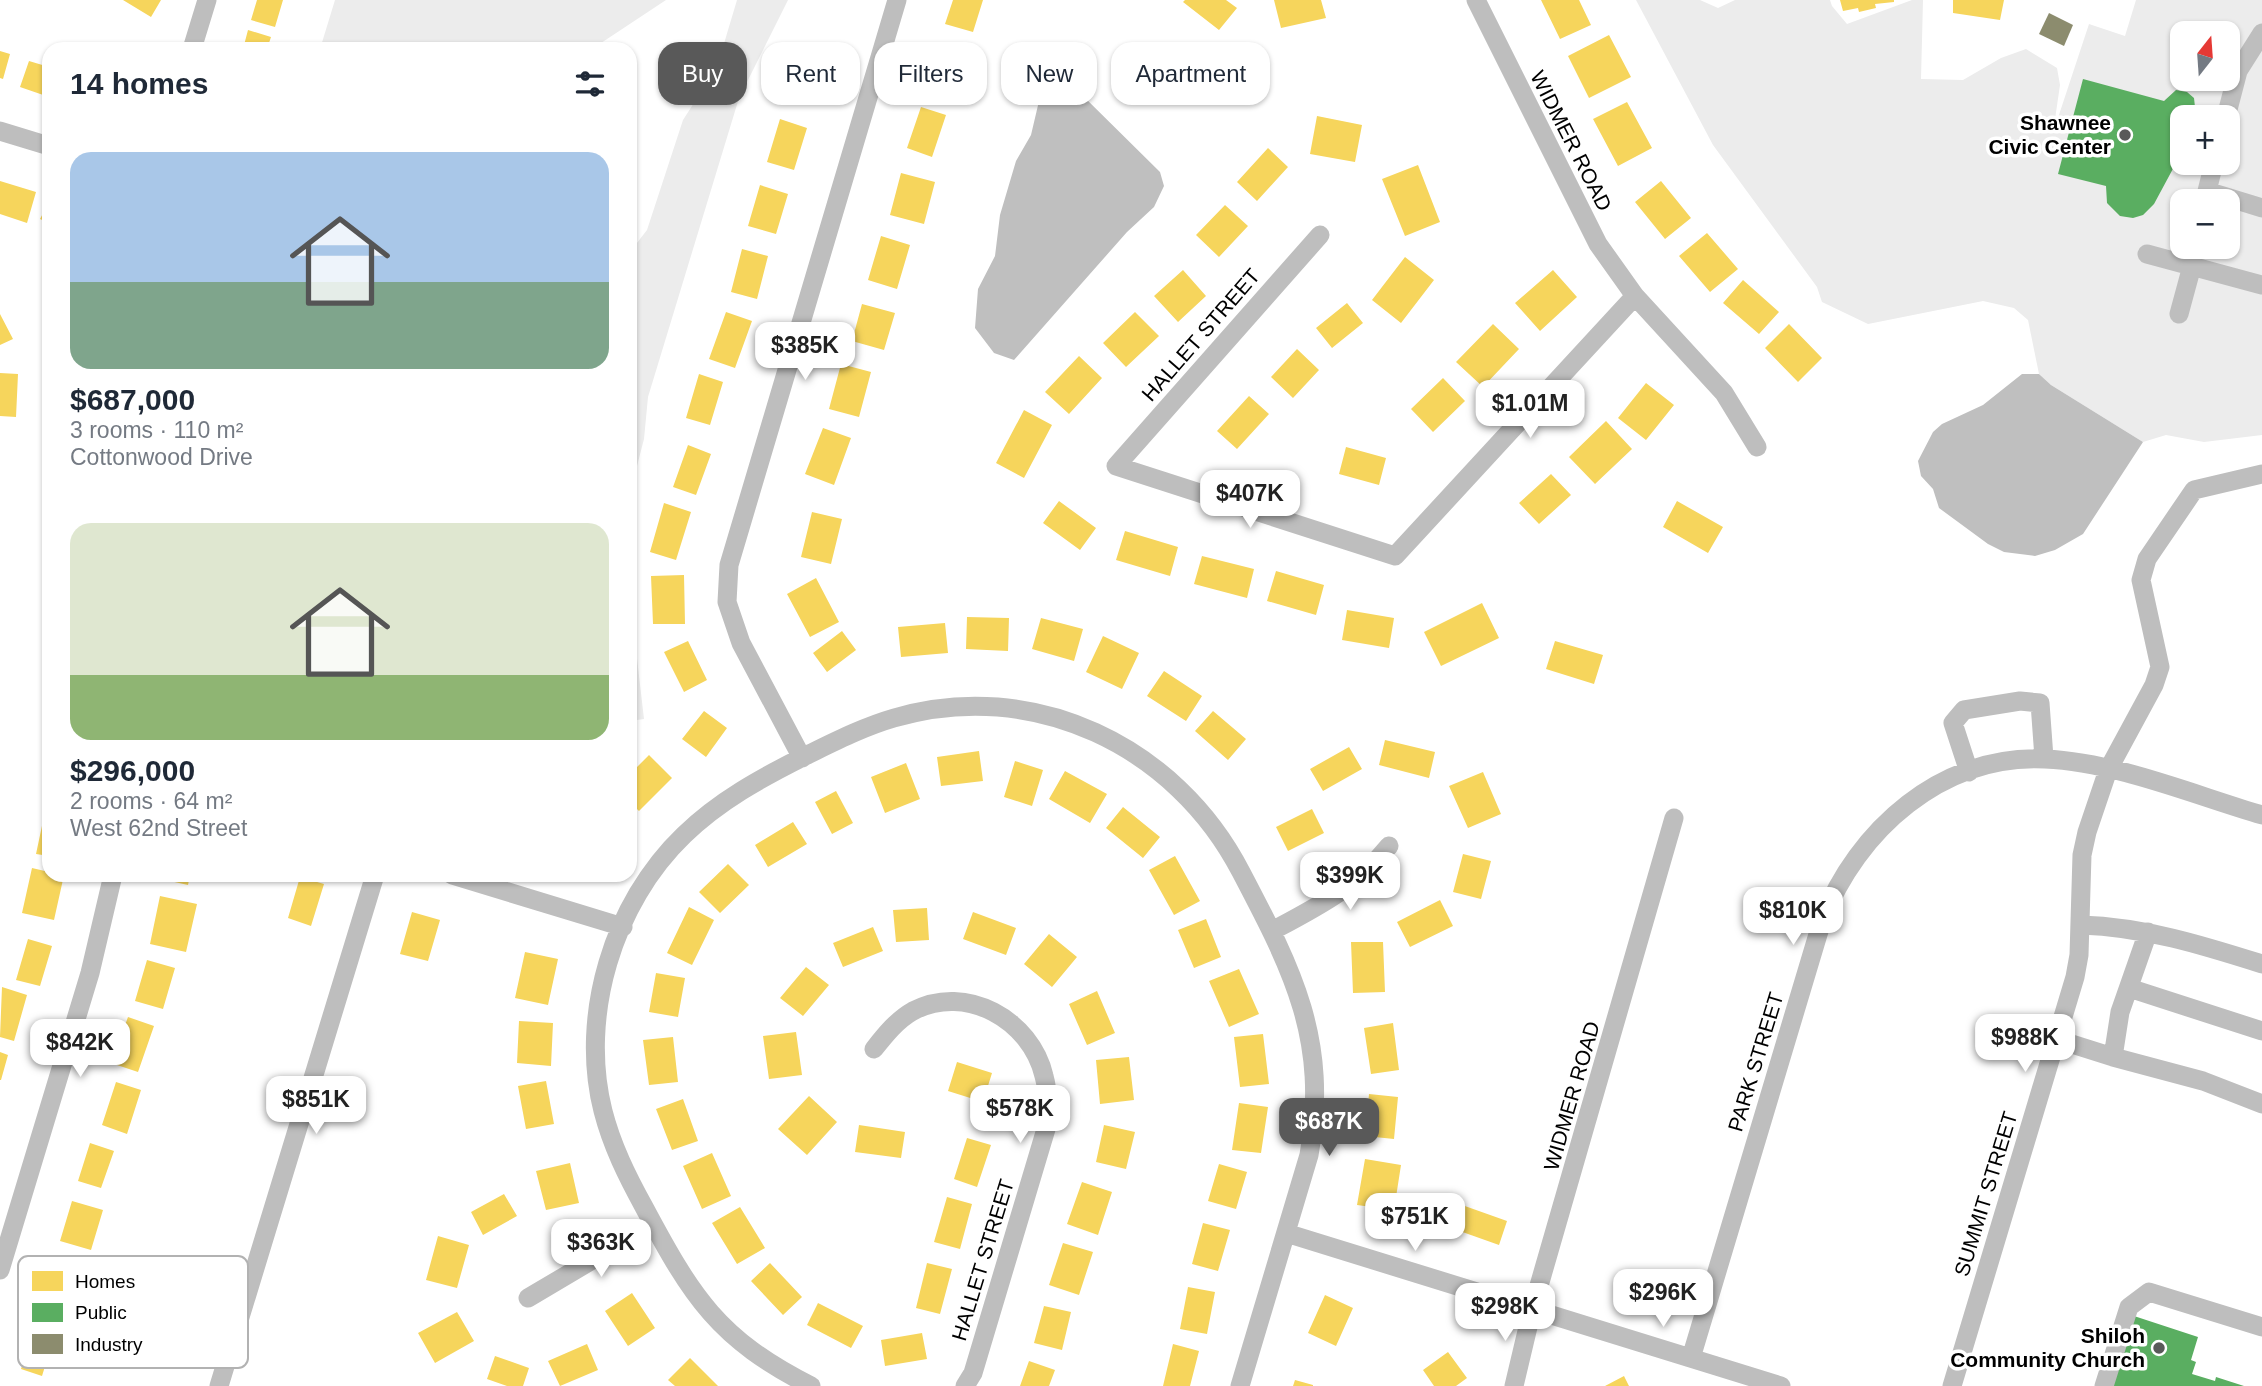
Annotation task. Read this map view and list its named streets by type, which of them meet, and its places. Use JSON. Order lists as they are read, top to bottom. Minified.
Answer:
{"streets":{"street":["WIDMER ROAD","HALLET STREET","PARK STREET","SUMMIT STREET"]},"crossings":[["WIDMER ROAD","HALLET STREET"],["PARK STREET","SUMMIT STREET"]],"places":["Shawnee Civic Center","Shiloh Community Church"],"legend":["Homes","Public","Industry"],"north":"top","page":{"map_buttons":["+","−"],"chip":["Buy","Rent","Filters","New","Apartment"],"heading":"14 homes","list":[{"name":"$687,000","note":"3 rooms · 110 m² · Cottonwood Drive"},{"name":"$296,000","note":"2 rooms · 64 m² · West 62nd Street"}],"price":["$385K","$1.01M","$407K","$399K","$810K","$988K","$842K","$851K","$578K","$687K","$751K","$363K","$296K","$298K"]}}
